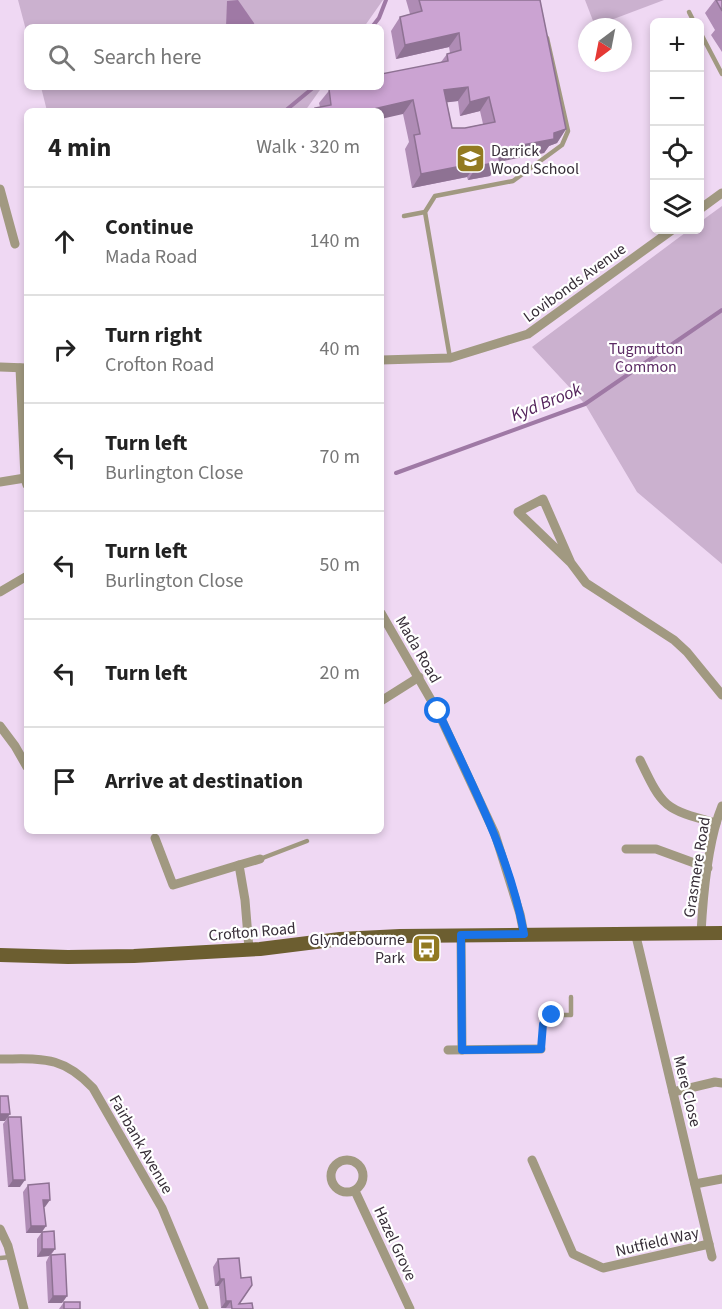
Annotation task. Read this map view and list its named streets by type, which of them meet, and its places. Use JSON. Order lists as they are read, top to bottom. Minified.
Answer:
{"streets":{"main road":["Crofton Road"],"street":["Lovibonds Avenue","Mada Road","Grasmere Road","Mere Close","Fairbank Avenue","Nutfield Way","Hazel Grove"]},"crossings":[["Mada Road","Crofton Road"],["Grasmere Road","Crofton Road"],["Crofton Road","Mere Close"],["Mere Close","Nutfield Way"]],"water":["Kyd Brook"],"parks":["Tugmutton Common"],"places":{"school or university":["Darrick Wood School"],"bus stop":["Glyndebourne Park"]},"north":"bottom left","page":{"map_buttons":["+","−"],"search":"Search here","heading":["4 min","Walk · 320 m"],"list":[["Continue","Mada Road","140 m"],["Turn right","Crofton Road","40 m"],["Turn left","Burlington Close","70 m"],["Turn left","Burlington Close","50 m"],["Turn left","20 m"],"Arrive at destination"]}}
